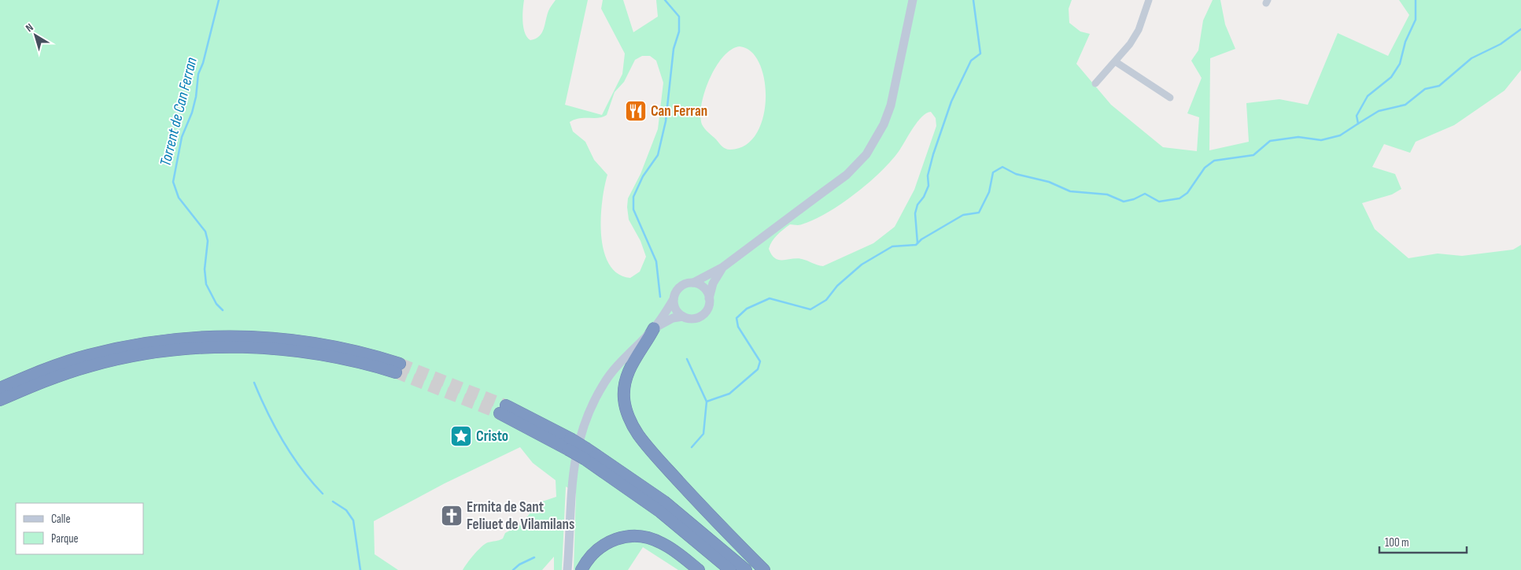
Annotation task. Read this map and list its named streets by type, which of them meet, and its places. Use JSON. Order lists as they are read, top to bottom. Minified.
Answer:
{"water":["Torrent de Can Ferran"],"places":{"restaurant":["Can Ferran"],"place":["Cristo"],"church":["Ermita de Sant Feliuet de Vilamilans"]},"legend":["Calle","Parque"],"scale_bar":"100 m","north":"top left"}
